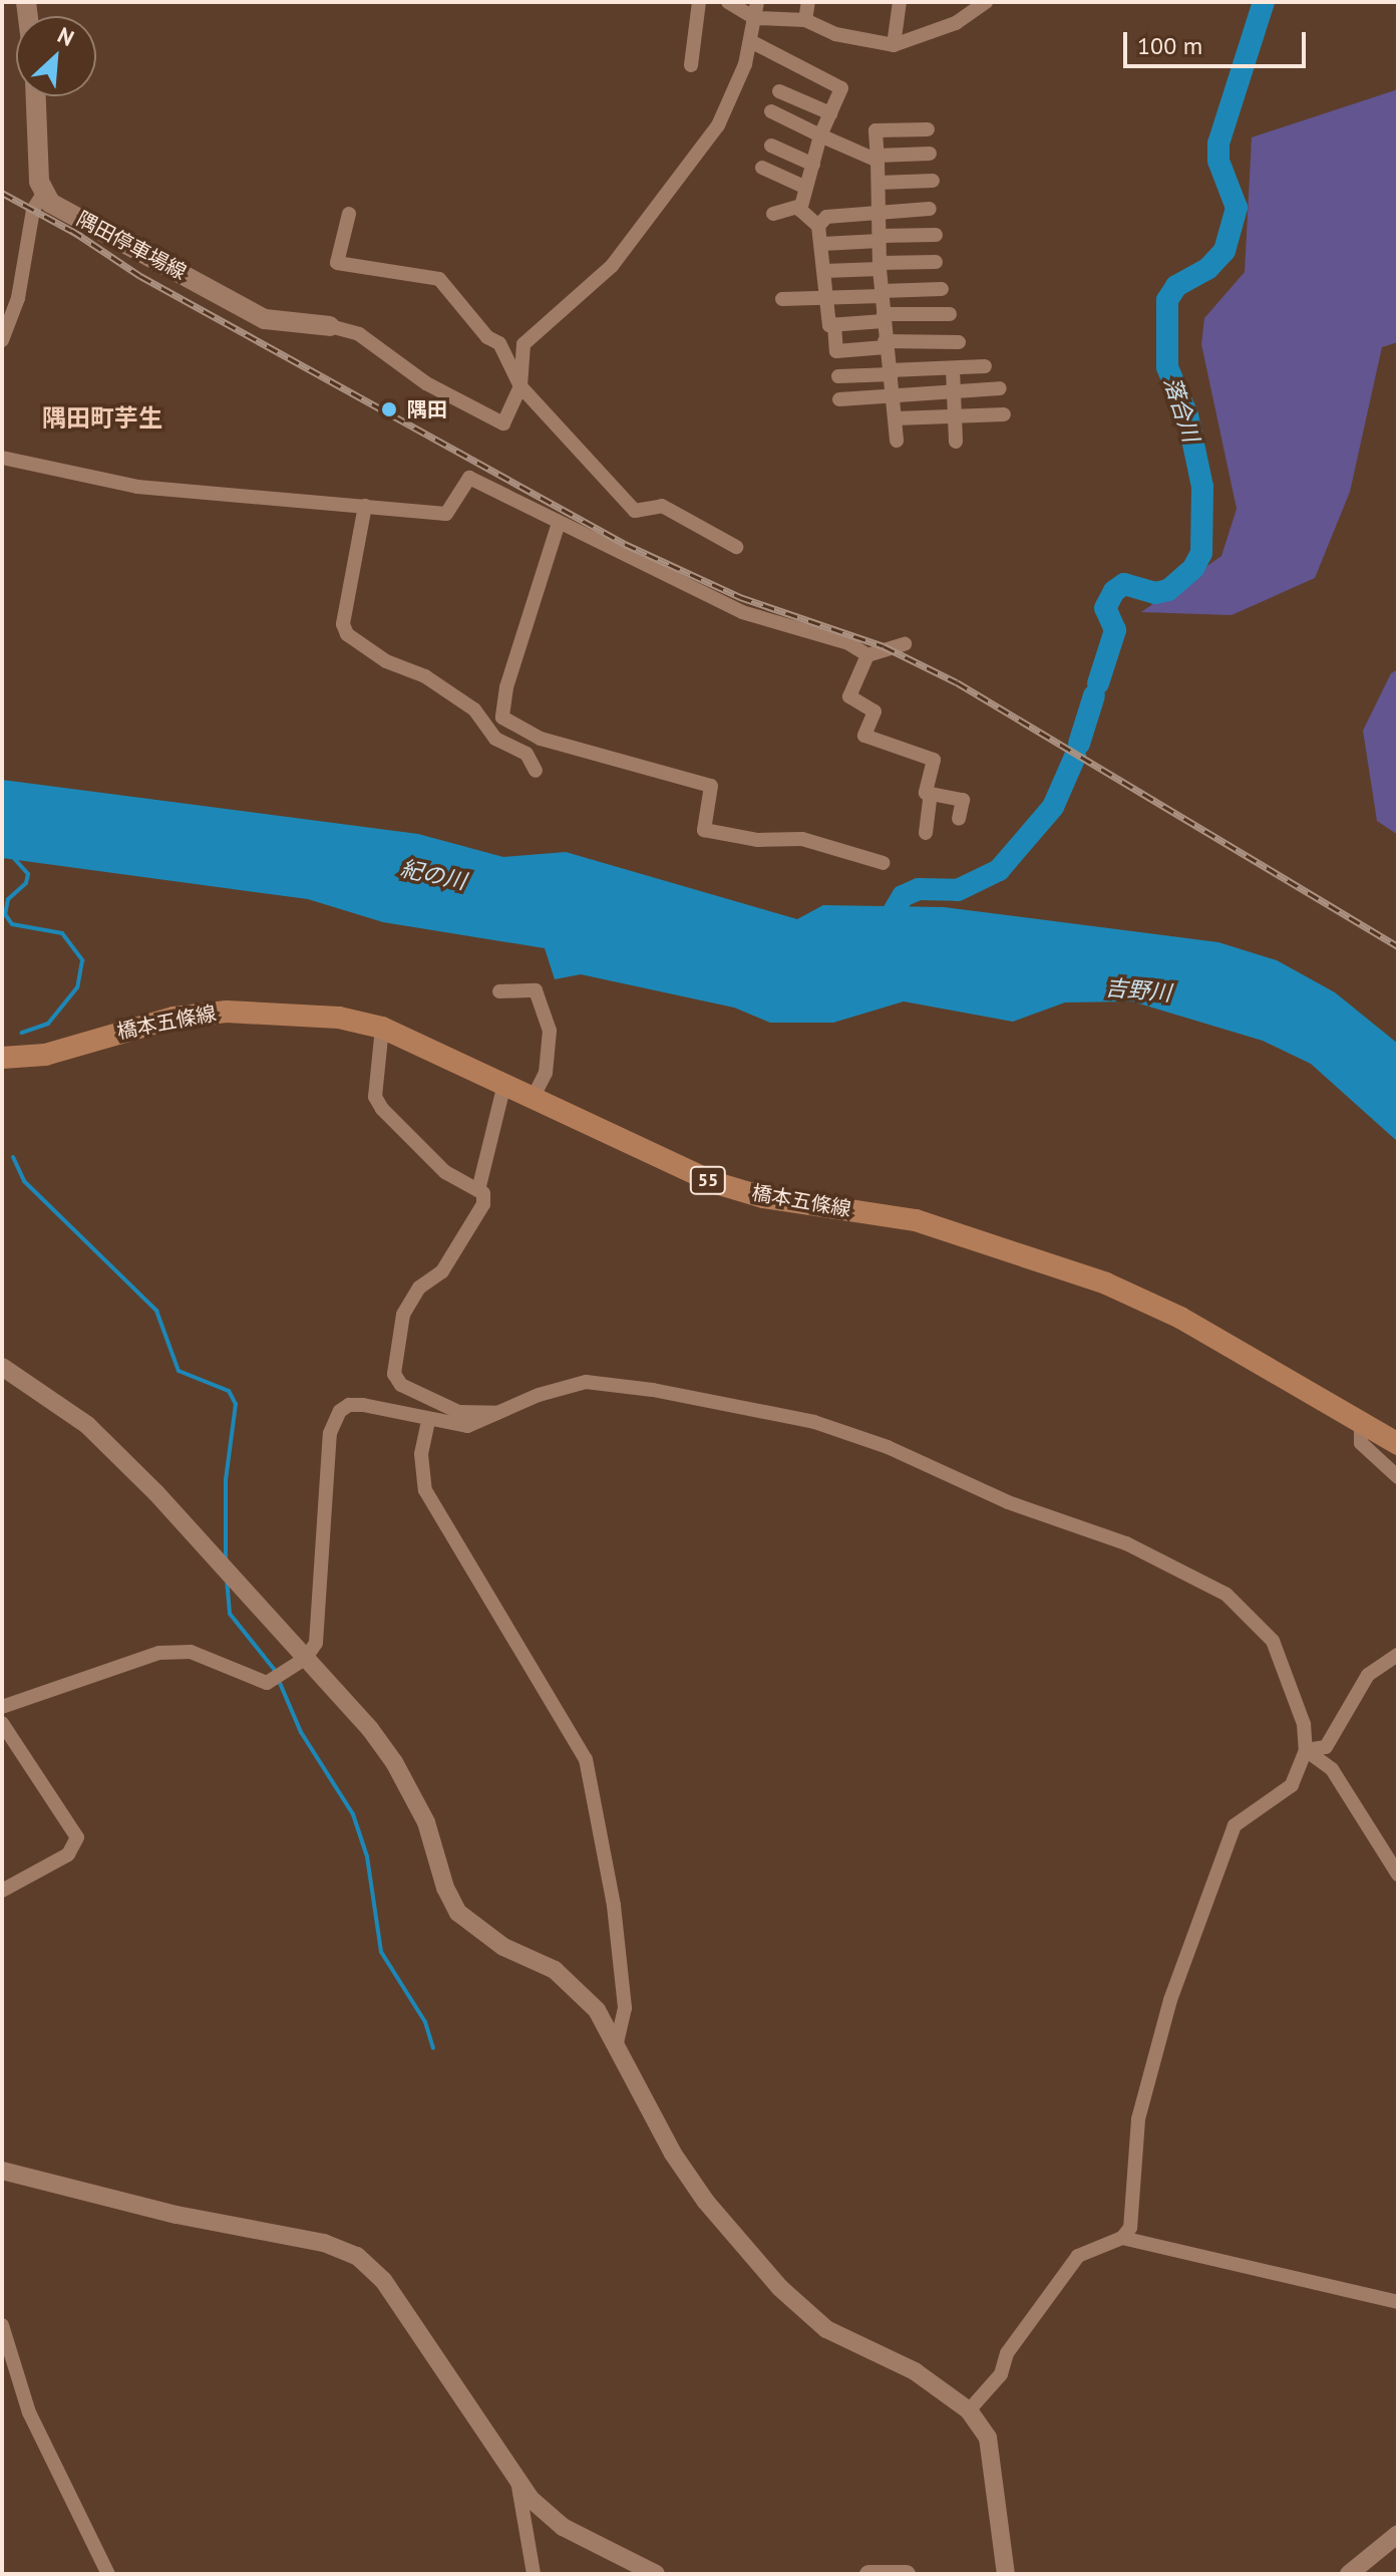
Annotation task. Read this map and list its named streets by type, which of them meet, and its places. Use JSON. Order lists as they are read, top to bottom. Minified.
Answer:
{"streets":{"main road":["隅田停車場線","橋本五條線","55"]},"districts":["隅田町芋生"],"water":["落合川","紀の川","吉野川"],"places":["隅田"],"scale_bar":"100 m","north":"top right"}
